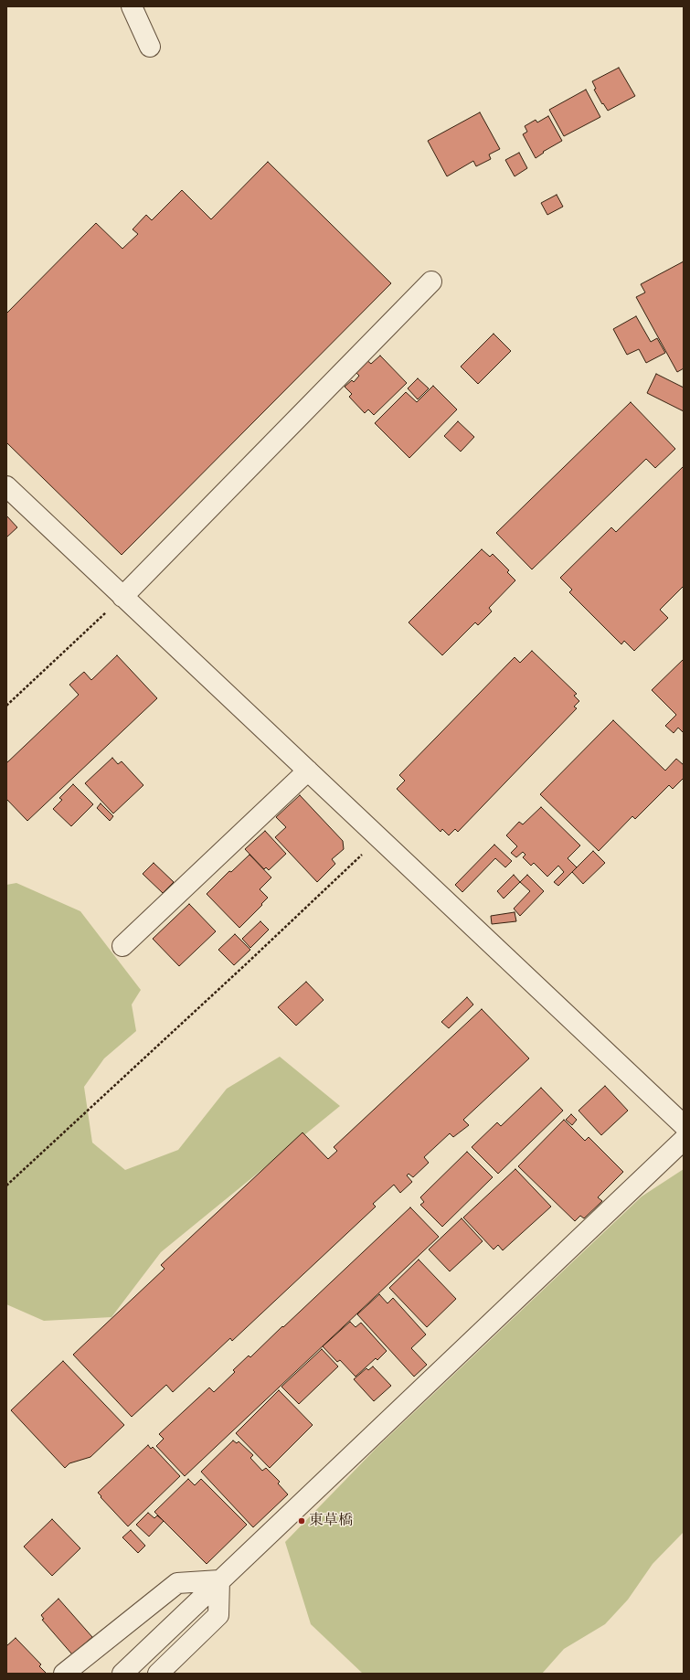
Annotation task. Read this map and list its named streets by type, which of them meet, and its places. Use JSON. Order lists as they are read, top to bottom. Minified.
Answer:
{"places":["東草橋"]}
